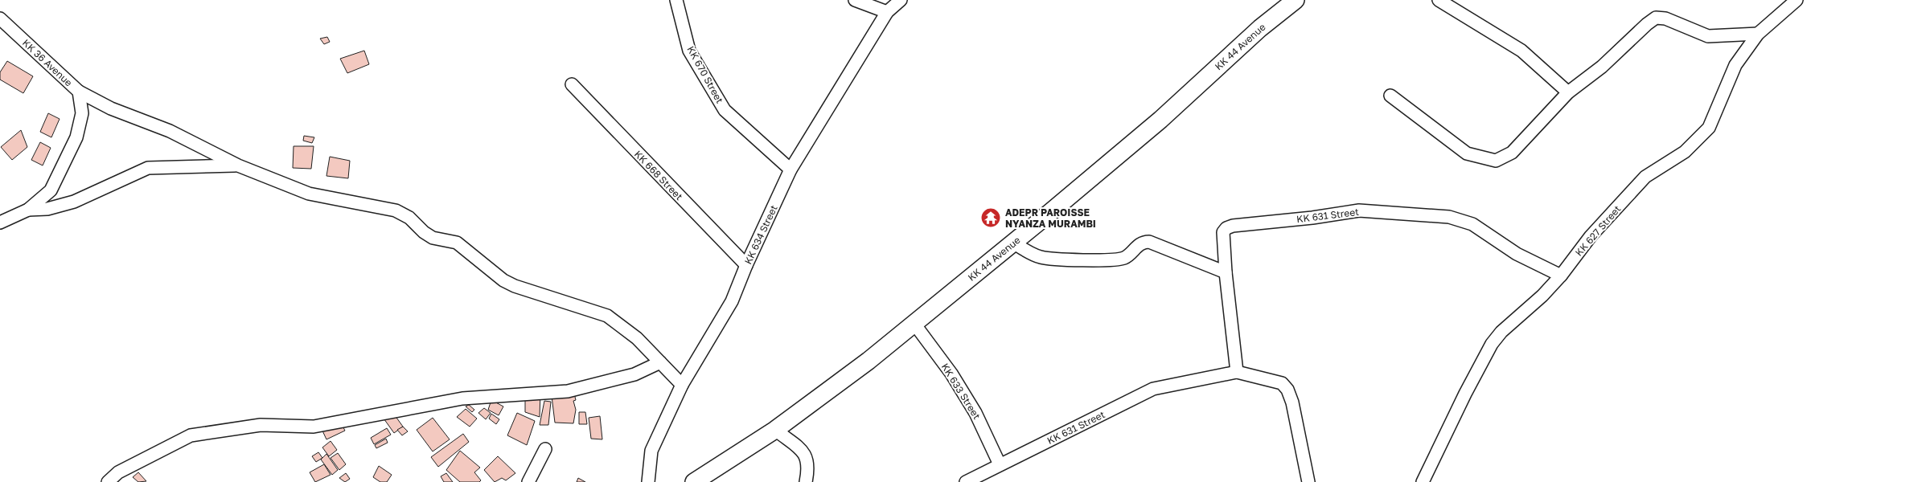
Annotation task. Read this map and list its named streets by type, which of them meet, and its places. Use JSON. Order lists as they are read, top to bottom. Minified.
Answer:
{"streets":{"main road":["KK 44 Avenue"],"street":["KK 36 Avenue","KK 670 Street","KK 668 Street","KK 631 Street","KK 627 Street","KK 634 Street","KK 633 Street"]},"crossings":[["KK 44 Avenue","KK 633 Street"],["KK 670 Street","KK 634 Street"],["KK 668 Street","KK 634 Street"],["KK 631 Street","KK 627 Street"],["KK 631 Street","KK 633 Street"]],"places":{"temple":["ADEPR PAROISSE NYANZA MURAMBI"]}}
